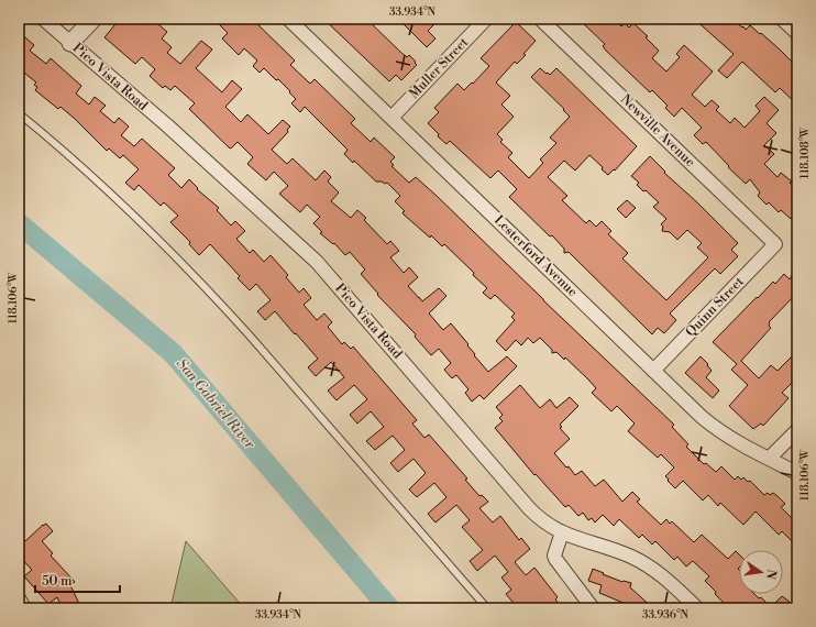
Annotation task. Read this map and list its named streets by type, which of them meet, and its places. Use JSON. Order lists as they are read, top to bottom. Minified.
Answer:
{"streets":{"street":["Muller Street","Pico Vista Road","Newville Avenue","Lesterford Avenue","Quinn Street"]},"crossings":[["Muller Street","Lesterford Avenue"],["Newville Avenue","Quinn Street"],["Lesterford Avenue","Quinn Street"]],"water":["San Gabriel River"],"scale_bar":"50 m","north":"right","coordinates":["33.934°N","118.108°W","118.106°W","33.936°N"]}
